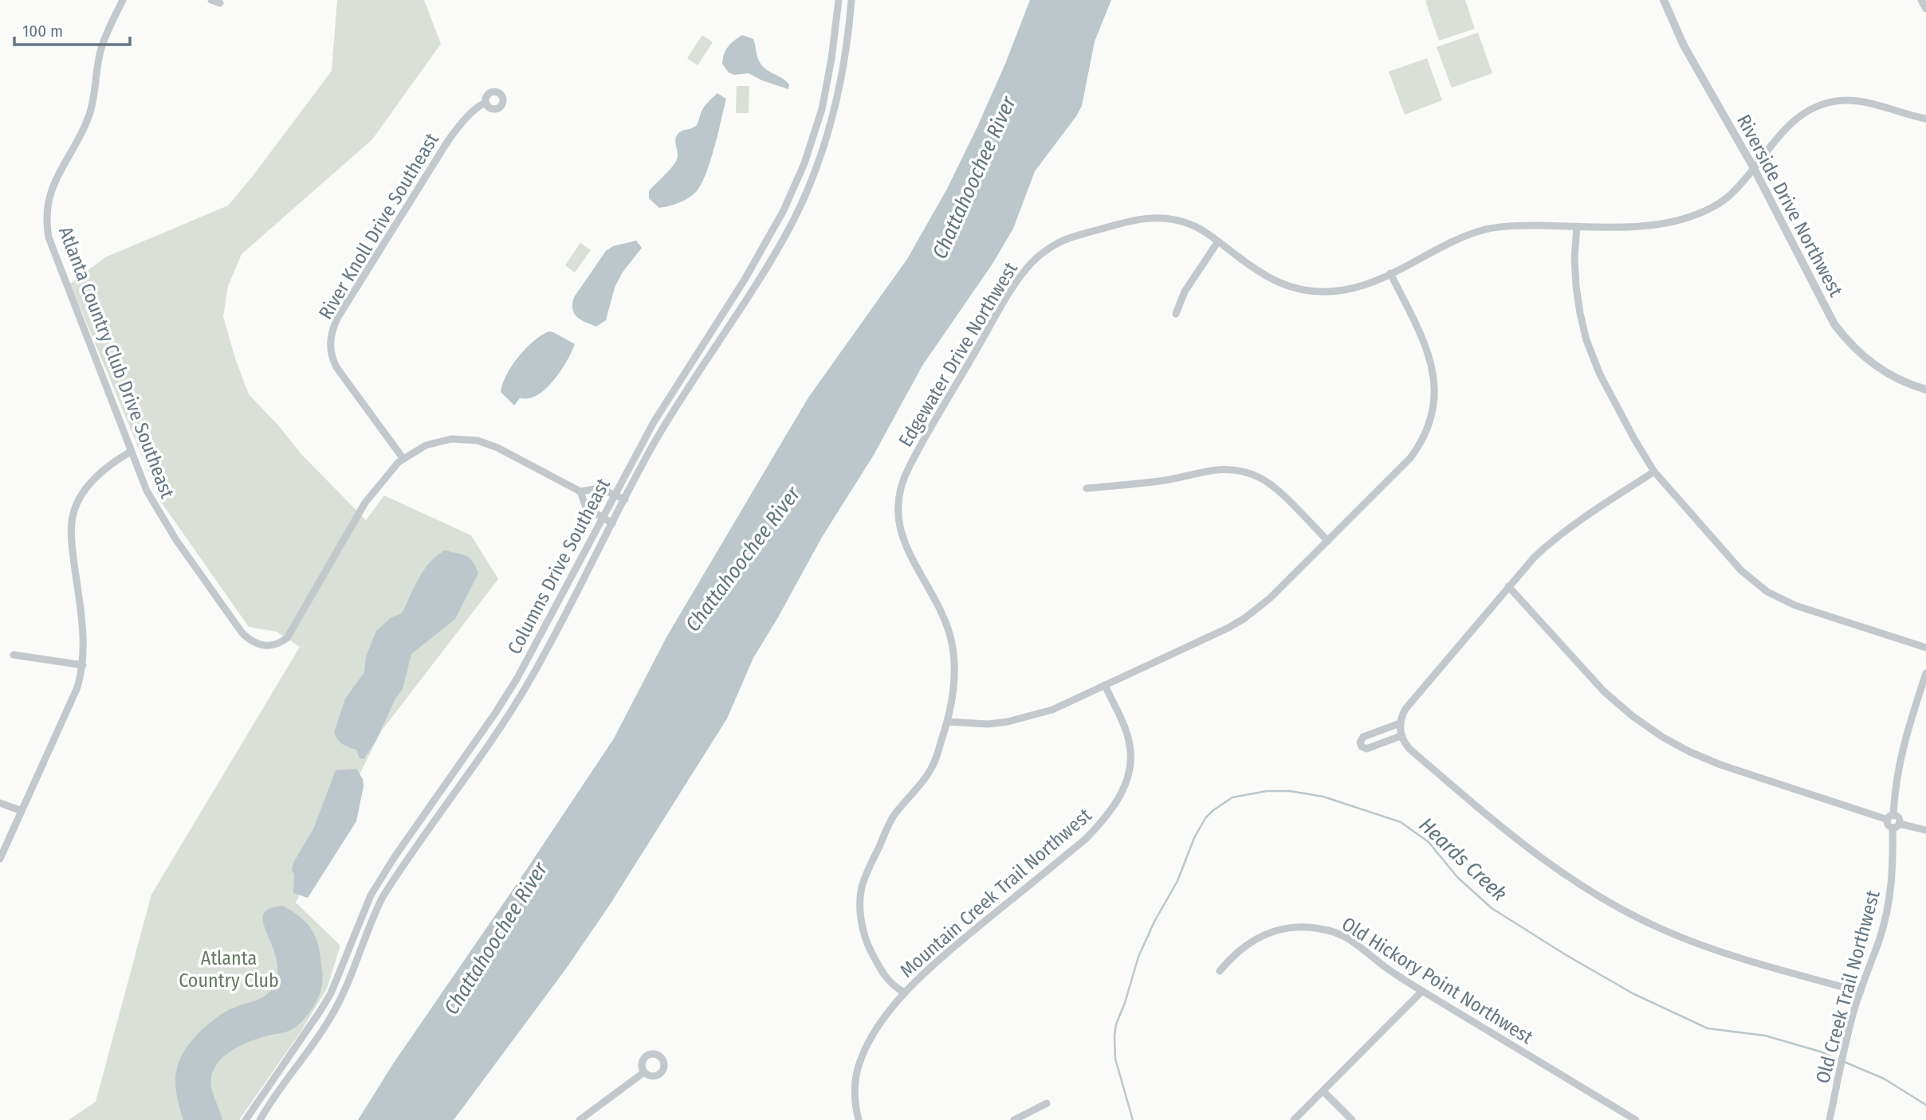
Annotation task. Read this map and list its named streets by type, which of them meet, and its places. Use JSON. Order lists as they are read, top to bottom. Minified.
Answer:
{"streets":{"street":["Riverside Drive Northwest","River Knoll Drive Southeast","Edgewater Drive Northwest","Atlanta Country Club Drive Southeast","Columns Drive Southeast","Mountain Creek Trail Northwest","Old Hickory Point Northwest","Old Creek Trail Northwest"]},"crossings":[["Riverside Drive Northwest","Edgewater Drive Northwest"],["River Knoll Drive Southeast","Atlanta Country Club Drive Southeast"],["Edgewater Drive Northwest","Mountain Creek Trail Northwest"],["Atlanta Country Club Drive Southeast","Columns Drive Southeast"]],"water":["Chattahoochee River","Heards Creek"],"parks":["Atlanta Country Club"],"scale_bar":"100 m"}
